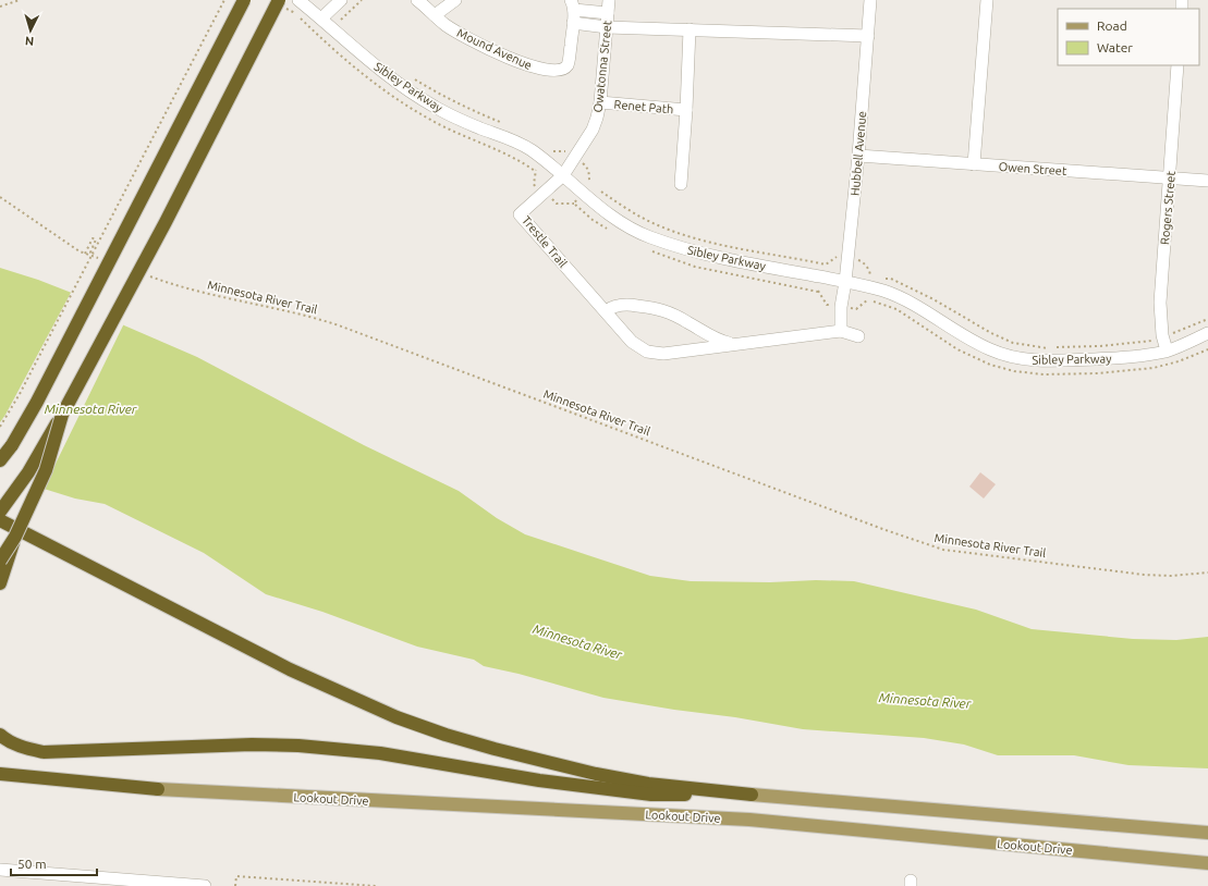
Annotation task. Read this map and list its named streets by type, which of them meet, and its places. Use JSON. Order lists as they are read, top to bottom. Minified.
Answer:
{"streets":{"main road":["Lookout Drive"],"street":["Mound Avenue","Owatonna Street","Sibley Parkway","Renet Path","Hubbell Avenue","Owen Street","Rogers Street","Trestle Trail"],"path":["Minnesota River Trail"]},"crossings":[["Mound Avenue","Owatonna Street"],["Owatonna Street","Sibley Parkway"],["Owatonna Street","Renet Path"],["Owatonna Street","Trestle Trail"],["Sibley Parkway","Hubbell Avenue"],["Sibley Parkway","Rogers Street"],["Sibley Parkway","Trestle Trail"],["Hubbell Avenue","Owen Street"],["Hubbell Avenue","Trestle Trail"],["Owen Street","Rogers Street"]],"water":["Minnesota River"],"legend":["Road","Water"],"scale_bar":"50 m","north":"bottom"}
